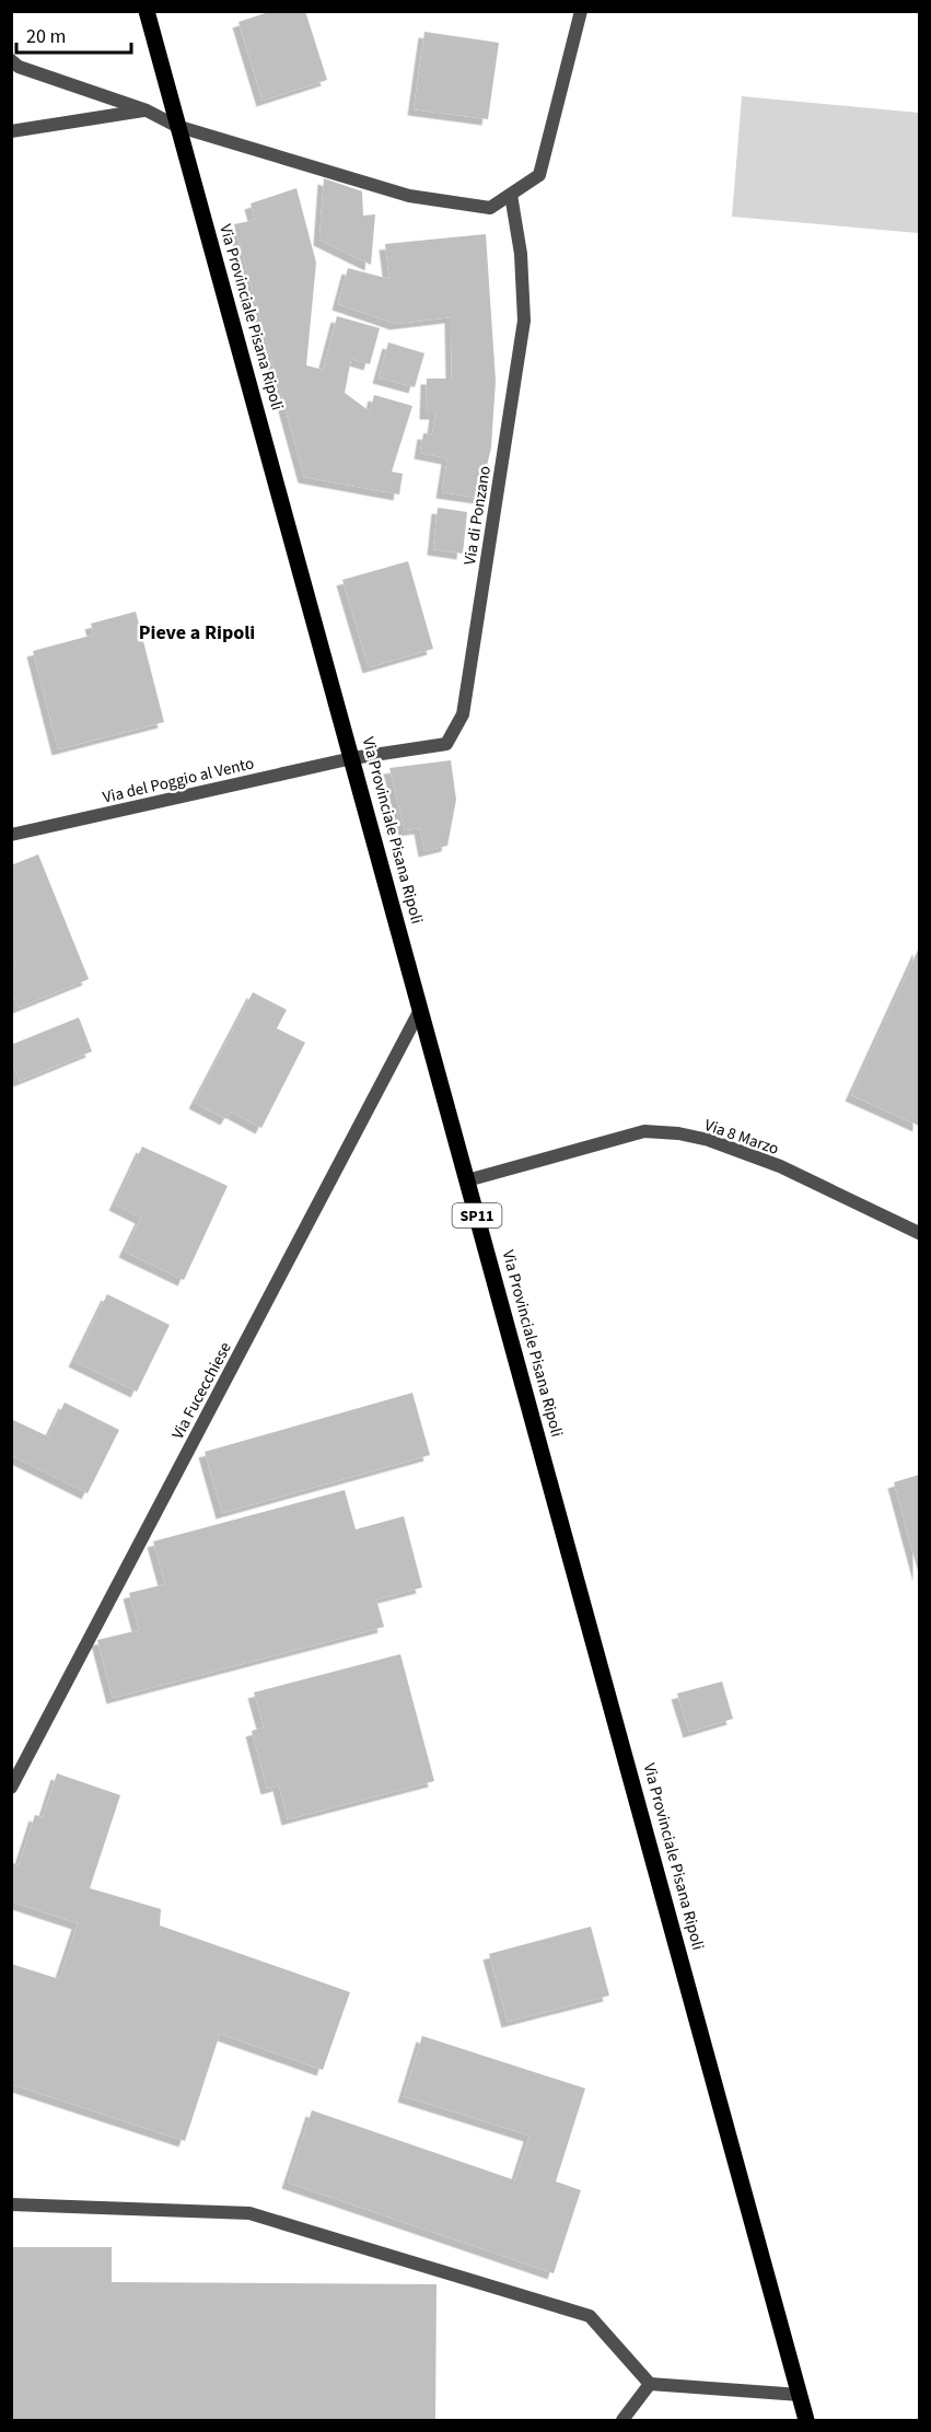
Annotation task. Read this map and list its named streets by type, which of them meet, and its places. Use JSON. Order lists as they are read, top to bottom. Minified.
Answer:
{"streets":{"main road":["Via Provinciale Pisana Ripoli","SP11"],"street":["Via di Ponzano","Via del Poggio al Vento","Via 8 Marzo","Via Fucecchiese"]},"crossings":[["Via Provinciale Pisana Ripoli","Via di Ponzano"],["Via Provinciale Pisana Ripoli","Via del Poggio al Vento"],["Via Provinciale Pisana Ripoli","Via 8 Marzo"],["Via Provinciale Pisana Ripoli","Via Fucecchiese"],["Via di Ponzano","Via del Poggio al Vento"]],"districts":["Pieve a Ripoli"],"scale_bar":"20 m"}
